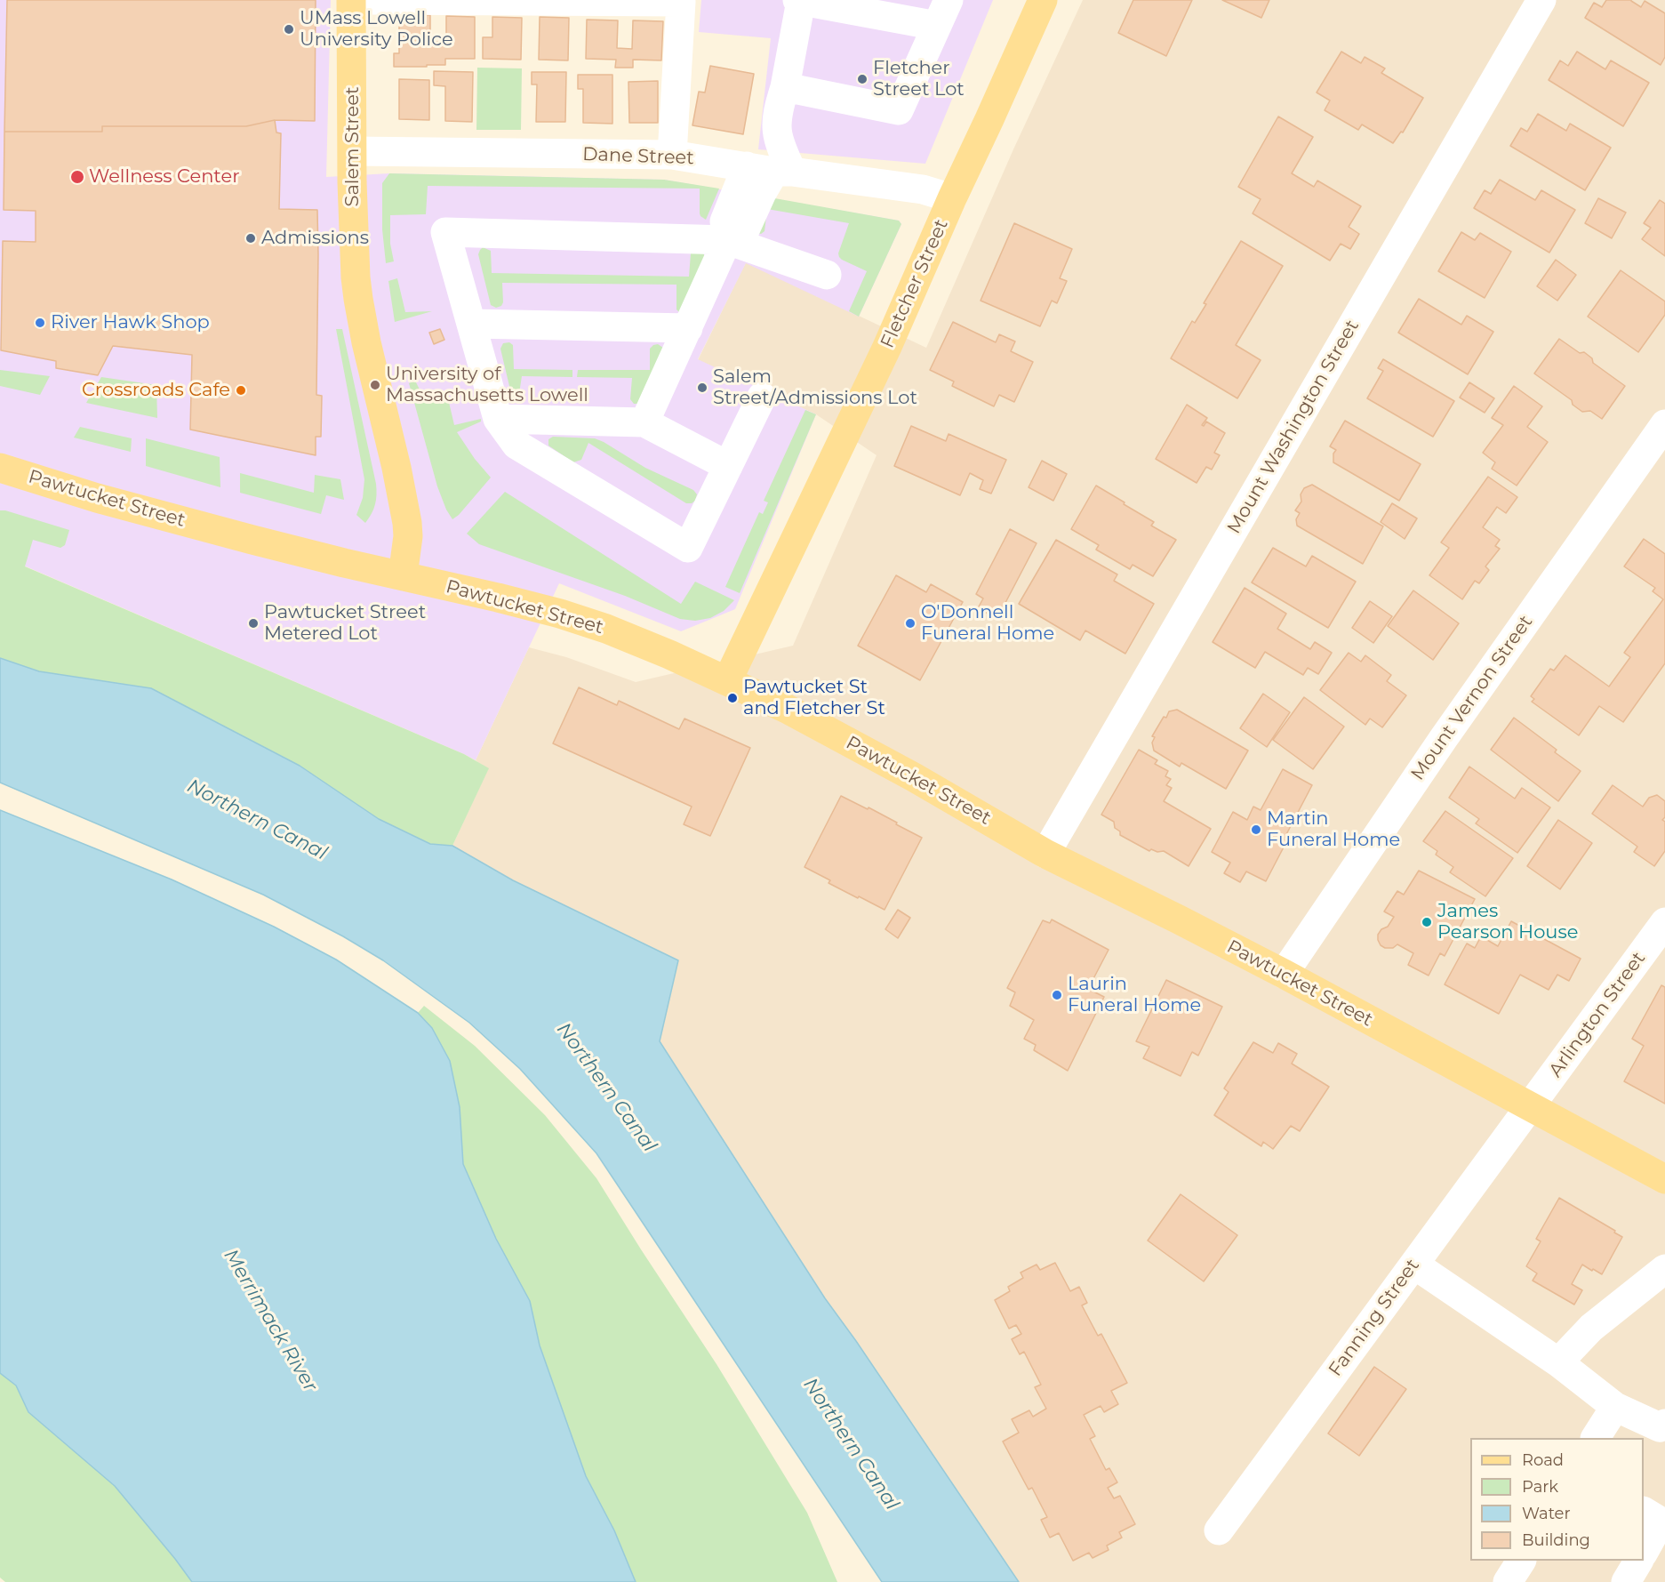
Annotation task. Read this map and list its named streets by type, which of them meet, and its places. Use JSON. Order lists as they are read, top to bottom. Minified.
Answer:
{"streets":{"main road":["Salem Street","Fletcher Street","Pawtucket Street"],"street":["Dane Street","Mount Washington Street","Mount Vernon Street","Arlington Street","Fanning Street"]},"crossings":[["Salem Street","Dane Street"],["Salem Street","Pawtucket Street"],["Dane Street","Fletcher Street"],["Fletcher Street","Pawtucket Street"],["Mount Washington Street","Pawtucket Street"],["Pawtucket Street","Mount Vernon Street"],["Pawtucket Street","Arlington Street"],["Pawtucket Street","Fanning Street"],["Arlington Street","Fanning Street"]],"water":["Northern Canal","Merrimack River"],"places":["UMass Lowell University Police","Fletcher Street Lot","Wellness Center","Admissions","River Hawk Shop","University of Massachusetts Lowell","Salem Street/Admissions Lot","Crossroads Cafe","Pawtucket Street Metered Lot","O'Donnell Funeral Home","Pawtucket St and Fletcher St","Martin Funeral Home","James Pearson House","Laurin Funeral Home"],"legend":["Road","Park","Water","Building"]}
